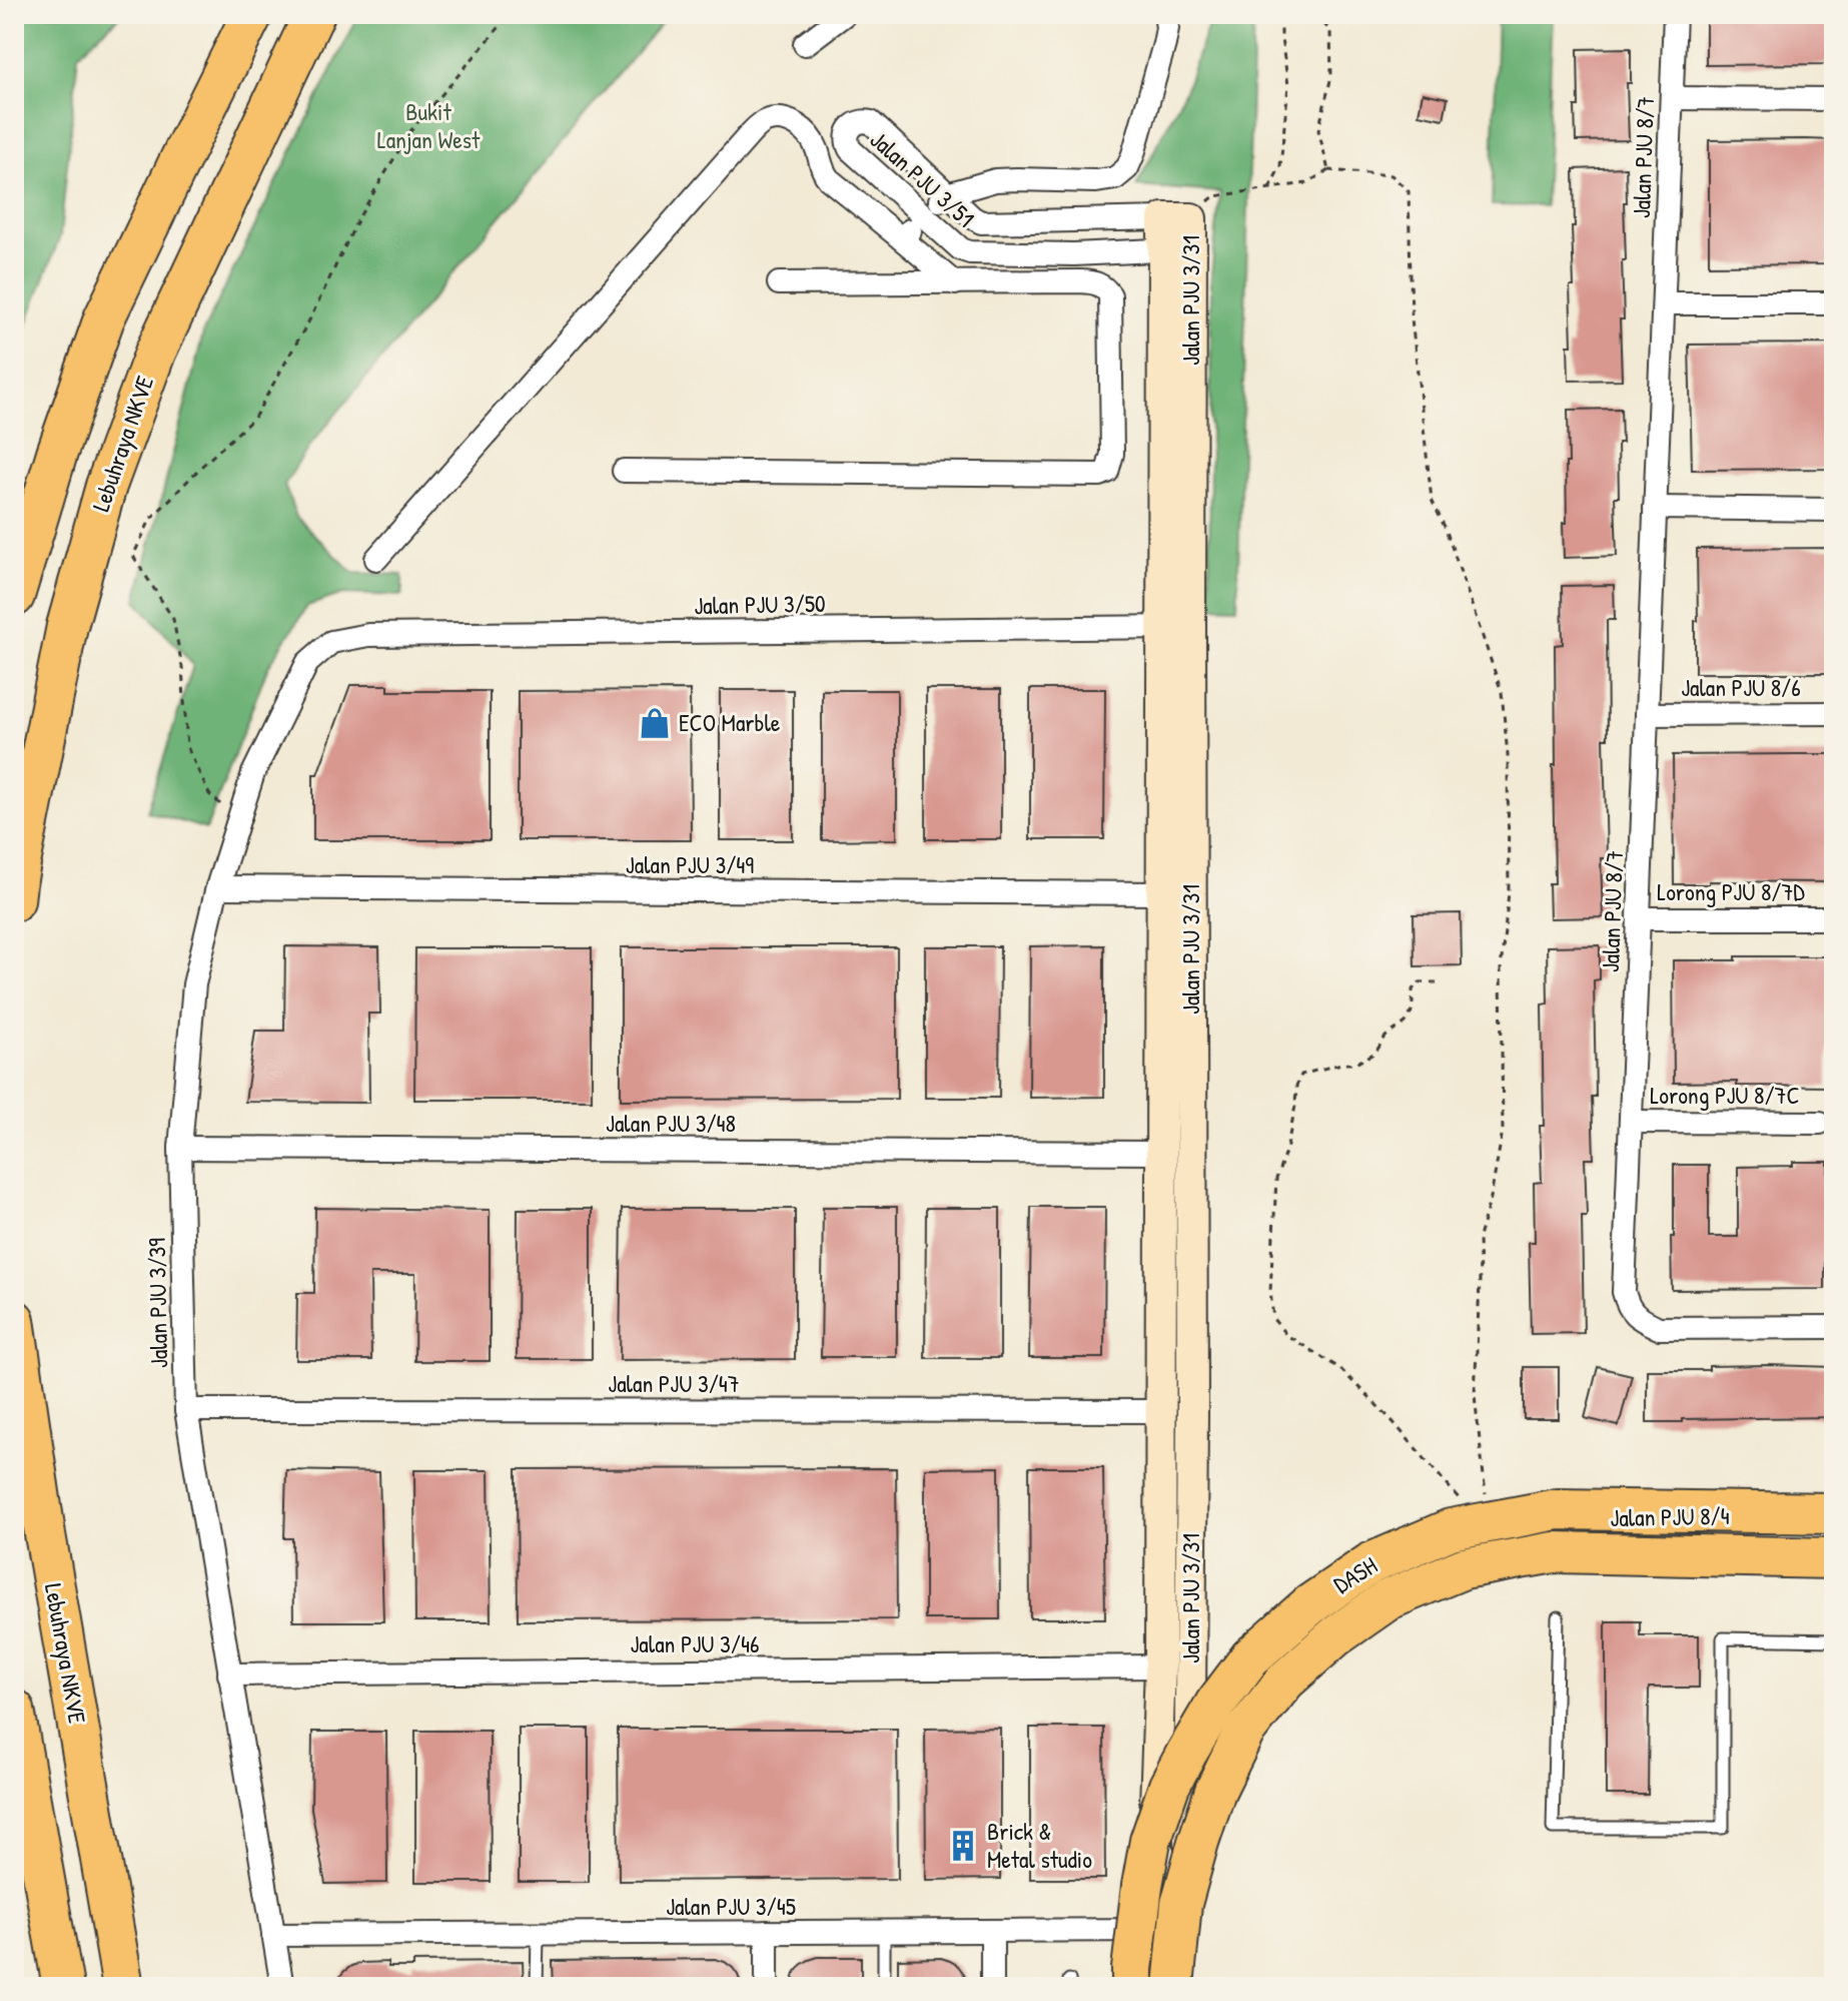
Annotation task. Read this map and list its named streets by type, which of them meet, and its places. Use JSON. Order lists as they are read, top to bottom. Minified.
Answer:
{"streets":{"highway":["Lebuhraya NKVE","DASH"],"street":["Jalan PJU 8/7","Jalan PJU 3/51","Jalan PJU 3/31","Jalan PJU 3/50","Jalan PJU 8/6","Jalan PJU 3/49","Lorong PJU 8/7D","Lorong PJU 8/7C","Jalan PJU 3/48","Jalan PJU 3/39","Jalan PJU 3/47","Jalan PJU 8/4","Jalan PJU 3/46","Jalan PJU 3/45"]},"crossings":[["Jalan PJU 8/7","Jalan PJU 8/6"],["Jalan PJU 8/7","Lorong PJU 8/7D"],["Jalan PJU 8/7","Lorong PJU 8/7C"],["Jalan PJU 3/51","Jalan PJU 3/31"],["Jalan PJU 3/31","Jalan PJU 3/50"],["Jalan PJU 3/31","Jalan PJU 3/49"],["Jalan PJU 3/31","Jalan PJU 3/48"],["Jalan PJU 3/31","Jalan PJU 3/47"],["Jalan PJU 3/31","Jalan PJU 3/46"],["Jalan PJU 3/31","Jalan PJU 3/45"],["Jalan PJU 3/50","Jalan PJU 3/39"],["Jalan PJU 3/49","Jalan PJU 3/39"],["Jalan PJU 3/48","Jalan PJU 3/39"],["Jalan PJU 3/39","Jalan PJU 3/47"],["Jalan PJU 3/39","Jalan PJU 3/46"],["Jalan PJU 3/39","Jalan PJU 3/45"]],"parks":["Bukit Lanjan West"],"places":{"shop":["ECO Marble"],"building":["Brick & Metal studio"]}}
